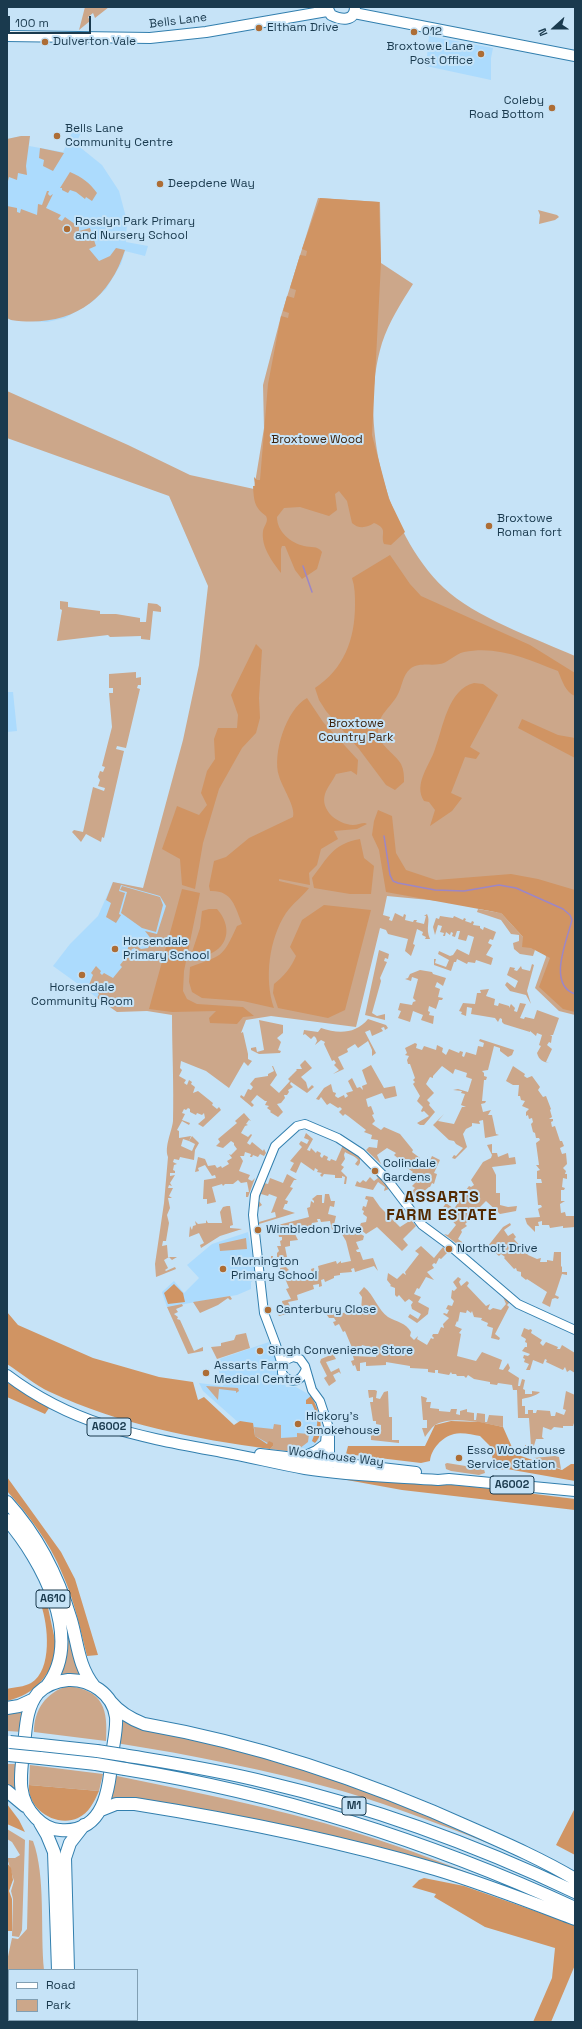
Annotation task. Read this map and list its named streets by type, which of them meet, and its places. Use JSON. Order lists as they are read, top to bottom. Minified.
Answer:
{"streets":{"highway":["A610","M1"],"main road":["Bells Lane","A6002","Woodhouse Way"]},"crossings":[["A6002","Woodhouse Way"]],"districts":["ASSARTS FARM ESTATE"],"parks":["Broxtowe Wood","Broxtowe Country Park"],"places":["Eltham Drive","012","Dulverton Vale","Broxtowe Lane Post Office","Coleby Road Bottom","Bells Lane Community Centre","Deepdene Way","Rosslyn Park Primary and Nursery School","Broxtowe Roman fort","Horsendale Primary School","Horsendale Community Room","Colindale Gardens","Wimbledon Drive","Northolt Drive","Mornington Primary School","Canterbury Close","Singh Convenience Store","Assarts Farm Medical Centre","Hickory's Smokehouse","Esso Woodhouse Service Station"],"legend":["Road","Park"],"scale_bar":"100 m","north":"left"}
